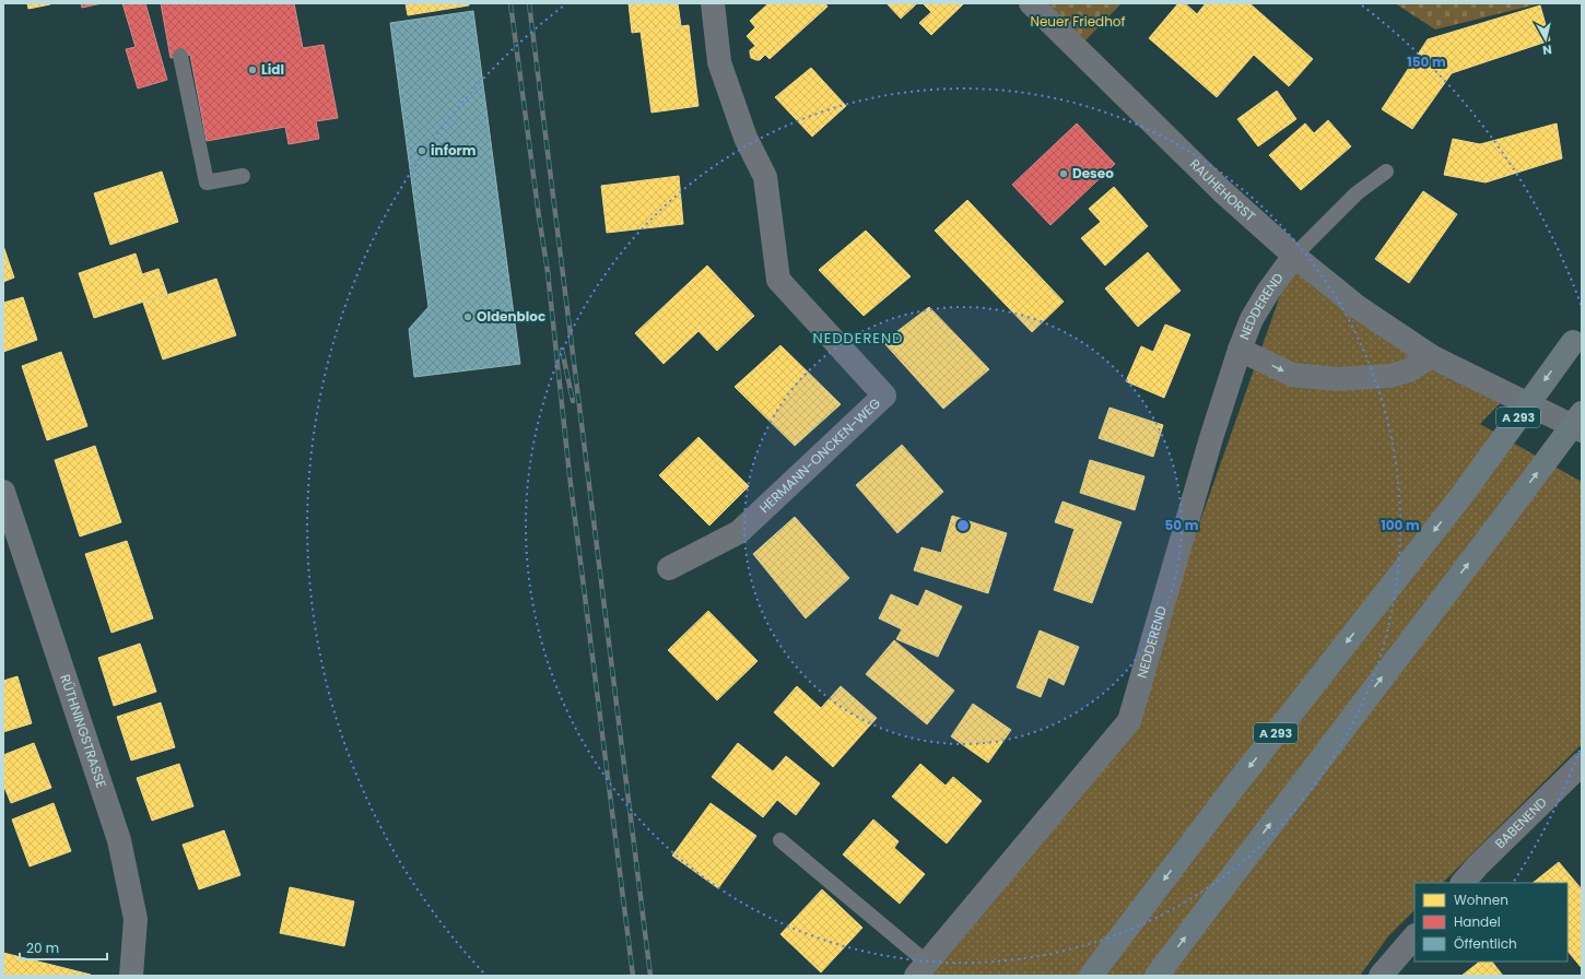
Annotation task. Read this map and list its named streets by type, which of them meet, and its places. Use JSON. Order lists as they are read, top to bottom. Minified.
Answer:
{"streets":{"highway":["A 293"],"street":["RAUHEHORST","NEDDEREND","HERMANN-ONCKEN-WEG","RÜTHNINGSTRASSE","BABENEND"]},"crossings":[["RAUHEHORST","NEDDEREND"]],"districts":["NEDDEREND"],"parks":["Neuer Friedhof"],"places":["Lidl","inform","Deseo","Oldenbloc"],"legend":["Wohnen","Handel","Öffentlich"],"scale_bar":"20 m","north":"bottom","rings":["150 m","50 m","100 m"]}
